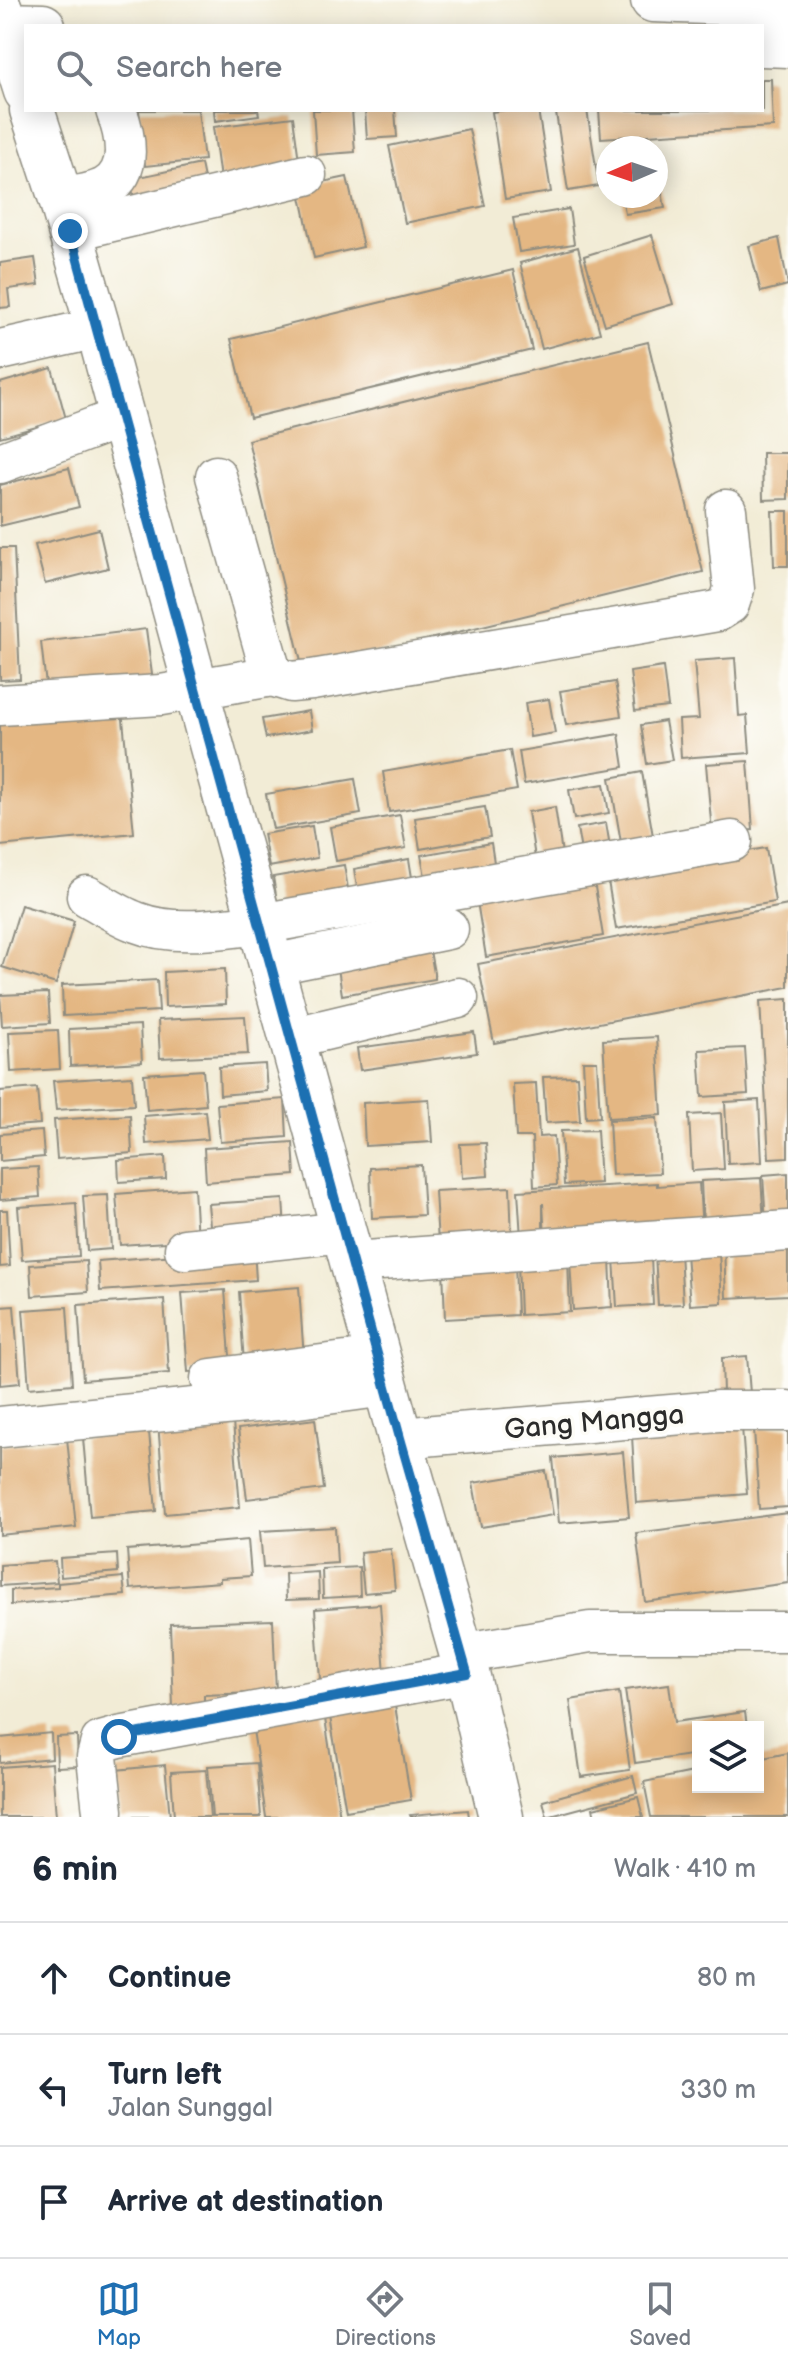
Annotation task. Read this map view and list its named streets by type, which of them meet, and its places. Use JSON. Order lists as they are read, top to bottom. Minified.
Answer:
{"streets":{"street":["Gang Mangga"]},"north":"left","page":{"search":"Search here","heading":["6 min","Walk · 410 m"],"list":[["Continue","80 m"],["Turn left","Jalan Sunggal","330 m"],"Arrive at destination"],"nav":["Map","Directions","Saved"]}}
